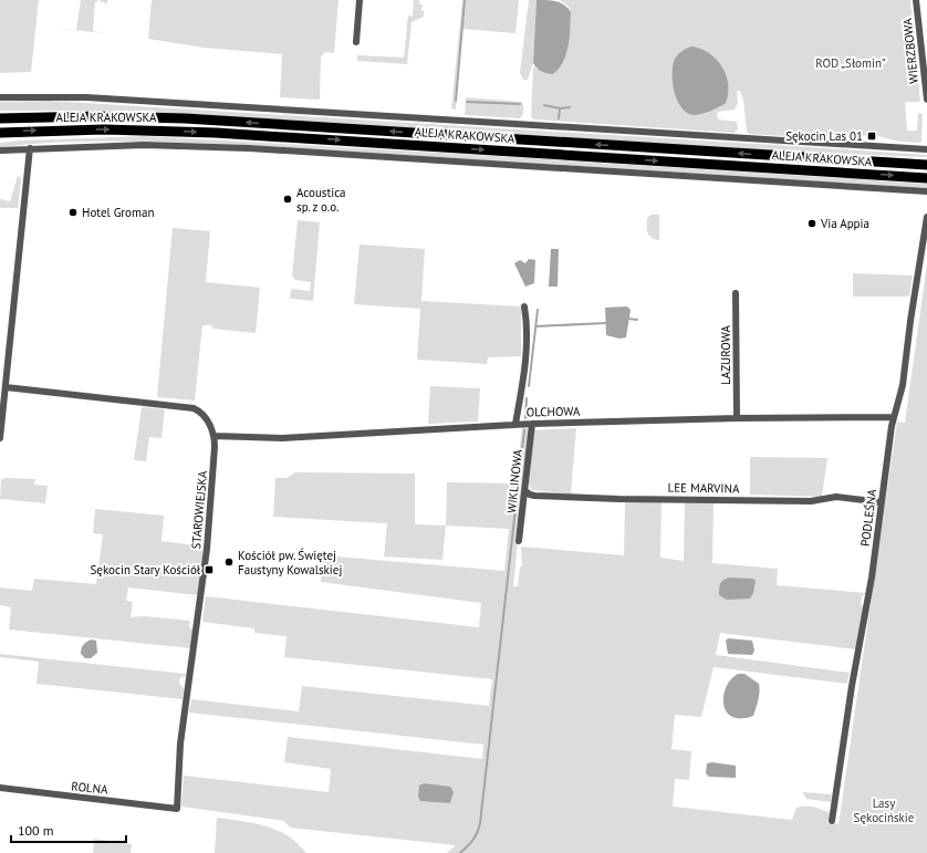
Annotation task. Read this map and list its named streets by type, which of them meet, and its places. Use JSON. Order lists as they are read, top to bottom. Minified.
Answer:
{"streets":{"main road":["ALEJA KRAKOWSKA"],"street":["WIERZBOWA","LAZUROWA","OLCHOWA","WIKLINOWA","LEE MARVINA","STAROWIEJSKA","PODLEŚNA","ROLNA"]},"crossings":[["LAZUROWA","OLCHOWA"],["OLCHOWA","WIKLINOWA"],["OLCHOWA","STAROWIEJSKA"],["OLCHOWA","PODLEŚNA"],["WIKLINOWA","LEE MARVINA"],["LEE MARVINA","PODLEŚNA"],["STAROWIEJSKA","ROLNA"]],"parks":["ROD „Słomin”","Lasy Sękocińskie"],"places":{"transit":["Sękocin Las 01","Sękocin Stary Kościół"],"other":["Acoustica sp. z o.o.","Hotel Groman","Via Appia","Kościół pw. Świętej Faustyny Kowalskiej"]},"scale_bar":"100 m"}
